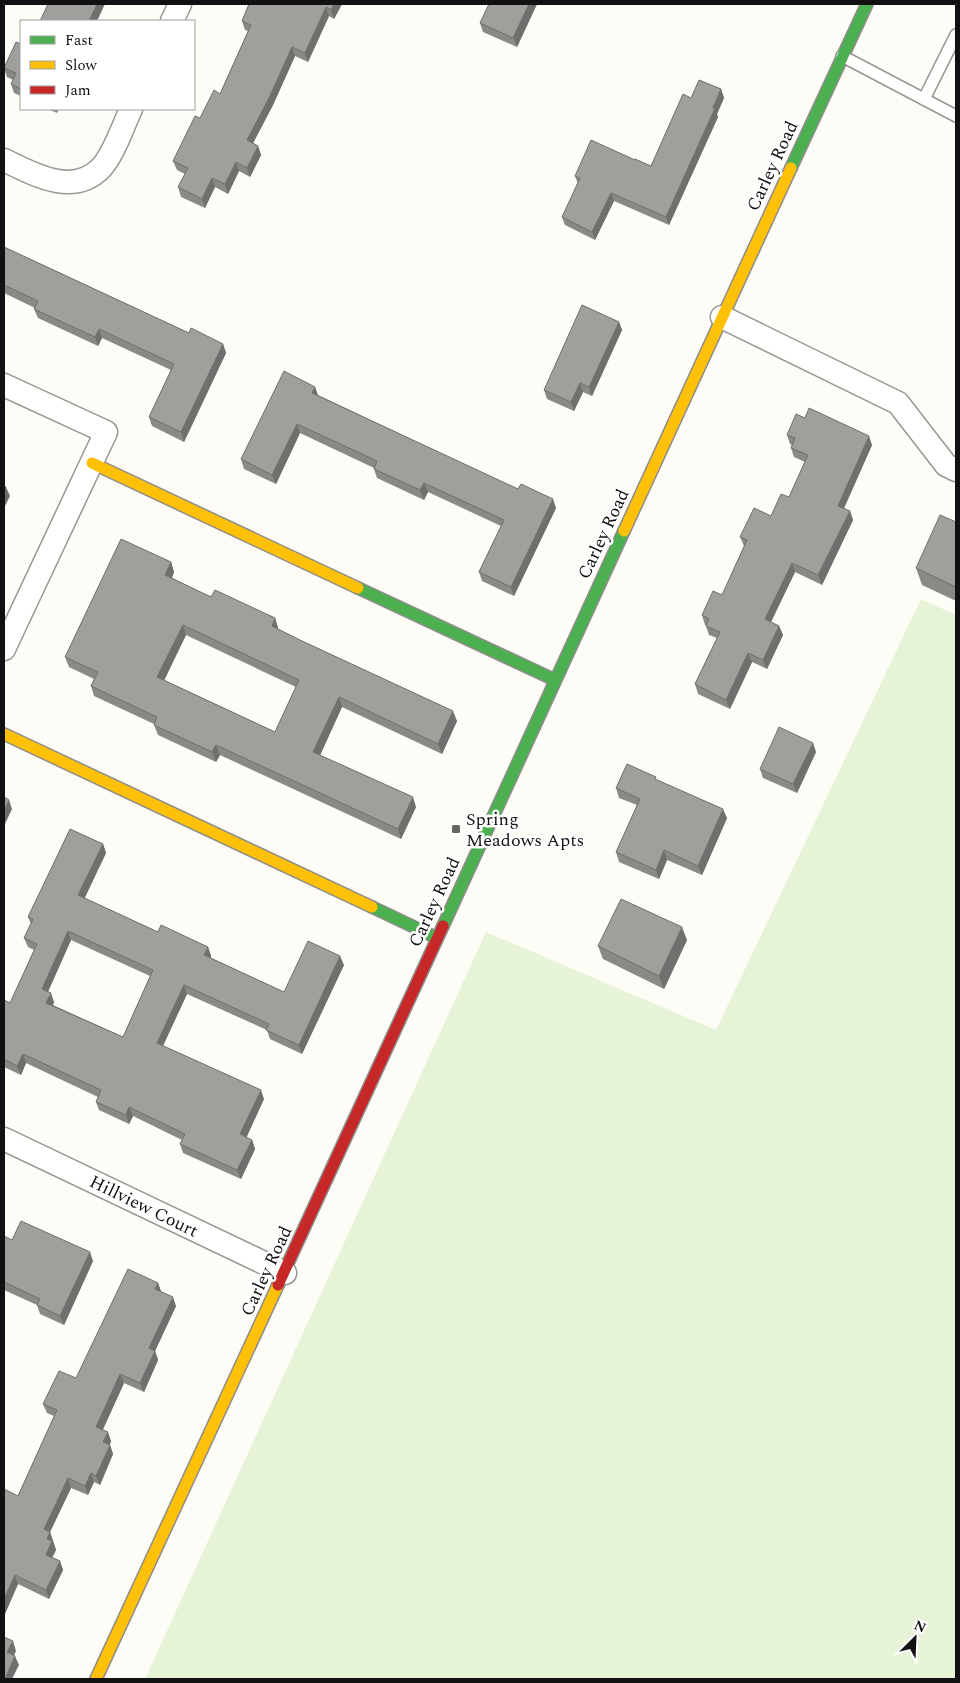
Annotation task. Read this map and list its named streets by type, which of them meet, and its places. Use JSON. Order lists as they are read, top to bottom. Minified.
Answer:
{"streets":{"street":["Carley Road","Hillview Court"]},"crossings":[["Carley Road","Hillview Court"]],"places":{"transit":["Spring Meadows Apts"]},"legend":["Fast","Slow","Jam"],"north":"top right"}
